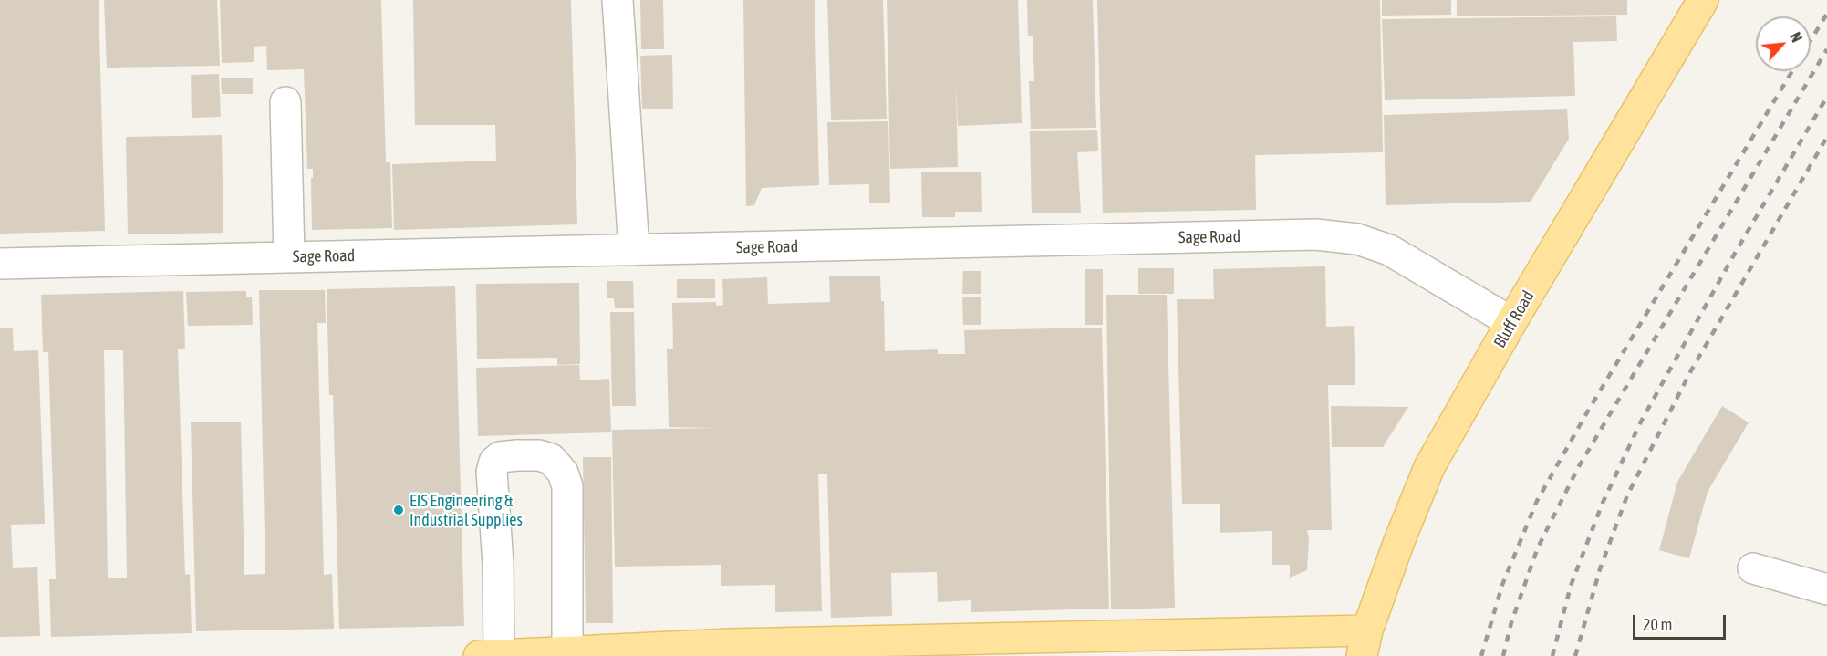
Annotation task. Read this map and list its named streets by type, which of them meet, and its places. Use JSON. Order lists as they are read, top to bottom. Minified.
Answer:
{"streets":{"main road":["Bluff Road"],"street":["Sage Road"]},"crossings":[["Sage Road","Bluff Road"]],"places":["EIS Engineering & Industrial Supplies"],"scale_bar":"20 m","north":"top right"}
